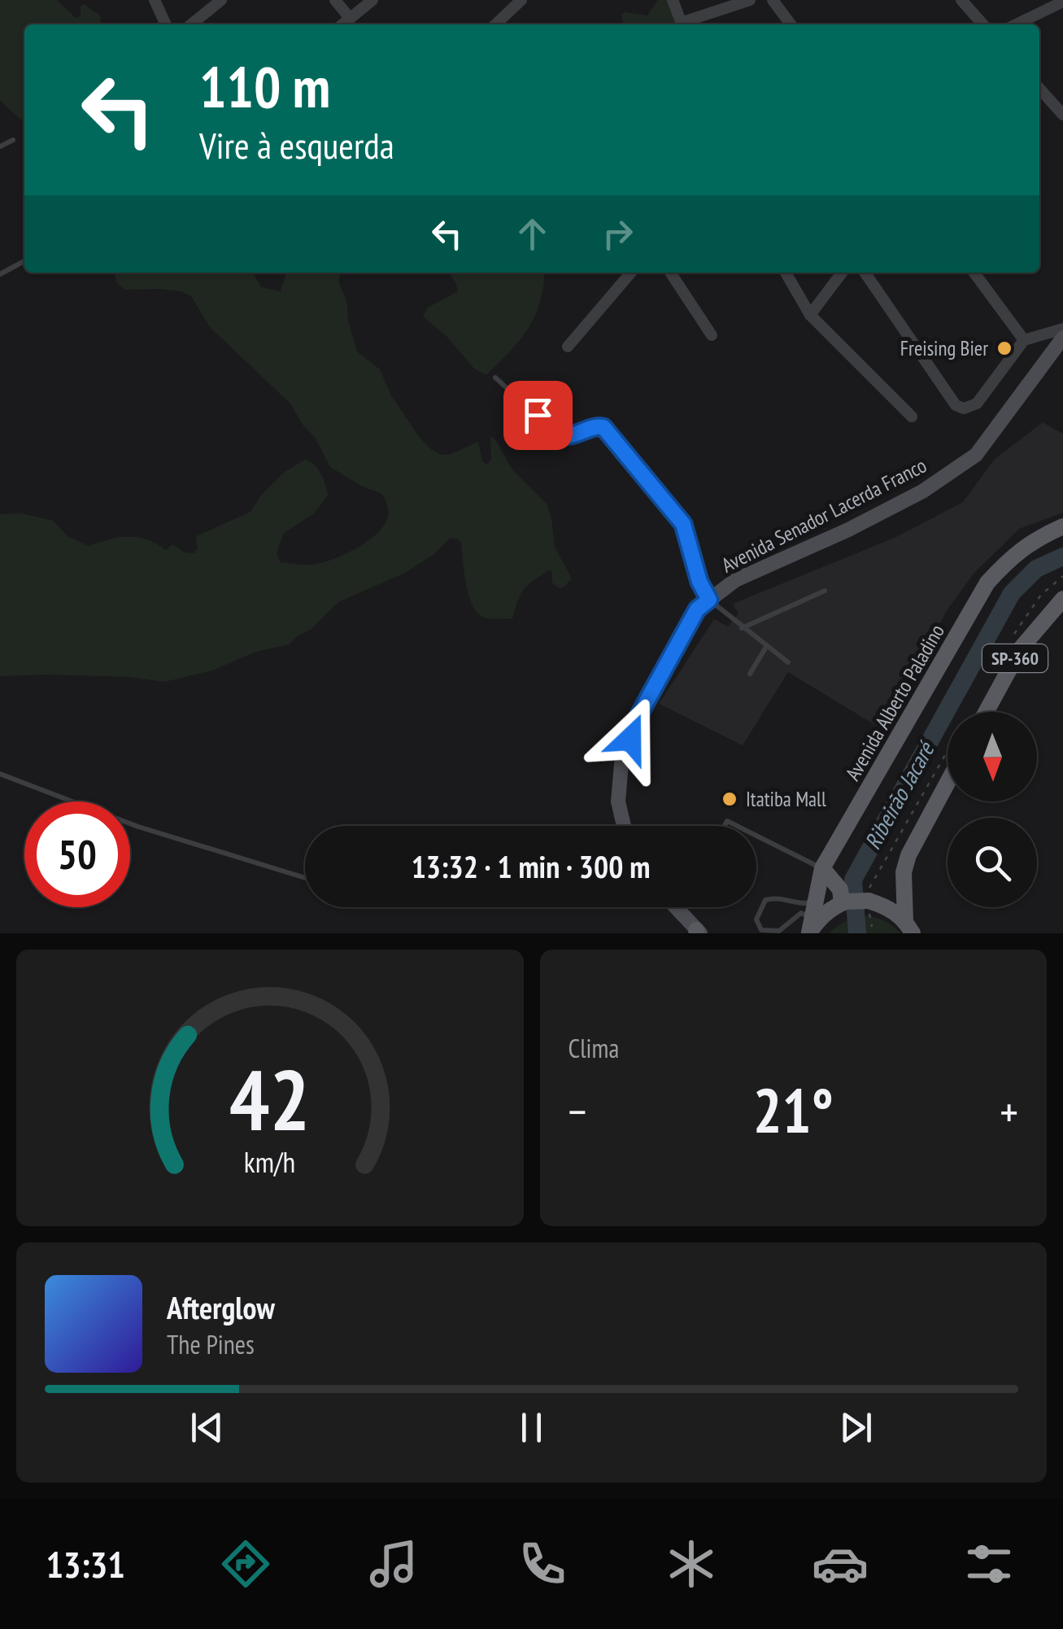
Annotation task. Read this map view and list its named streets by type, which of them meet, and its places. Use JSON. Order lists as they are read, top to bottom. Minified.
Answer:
{"streets":{"main road":["Avenida Senador Lacerda Franco","SP-360","Avenida Alberto Paladino"]},"water":["Ribeirão Jacaré"],"places":["Freising Bier","Itatiba Mall"],"north":"bottom","page":{"turn":["110 m","Vire à esquerda"],"limit":"50","trip":"13:32 · 1 min · 300 m","tile":"Clima","heat":["−","21°","+"],"song":["Afterglow","The Pines"],"tabs":"13:31","gauge":["42","km/h"]}}
